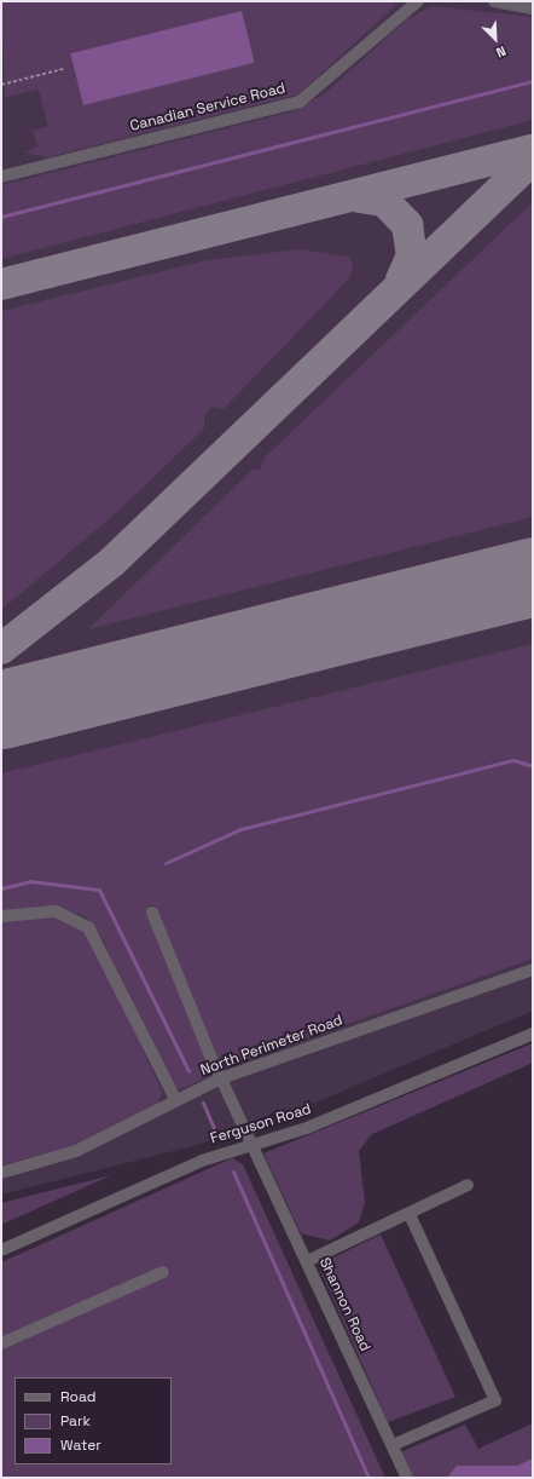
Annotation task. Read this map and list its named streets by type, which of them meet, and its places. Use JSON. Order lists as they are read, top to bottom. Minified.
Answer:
{"streets":{"street":["Canadian Service Road","North Perimeter Road","Ferguson Road","Shannon Road"]},"crossings":[["North Perimeter Road","Shannon Road"],["Ferguson Road","Shannon Road"]],"legend":["Road","Park","Water"],"north":"bottom right"}
